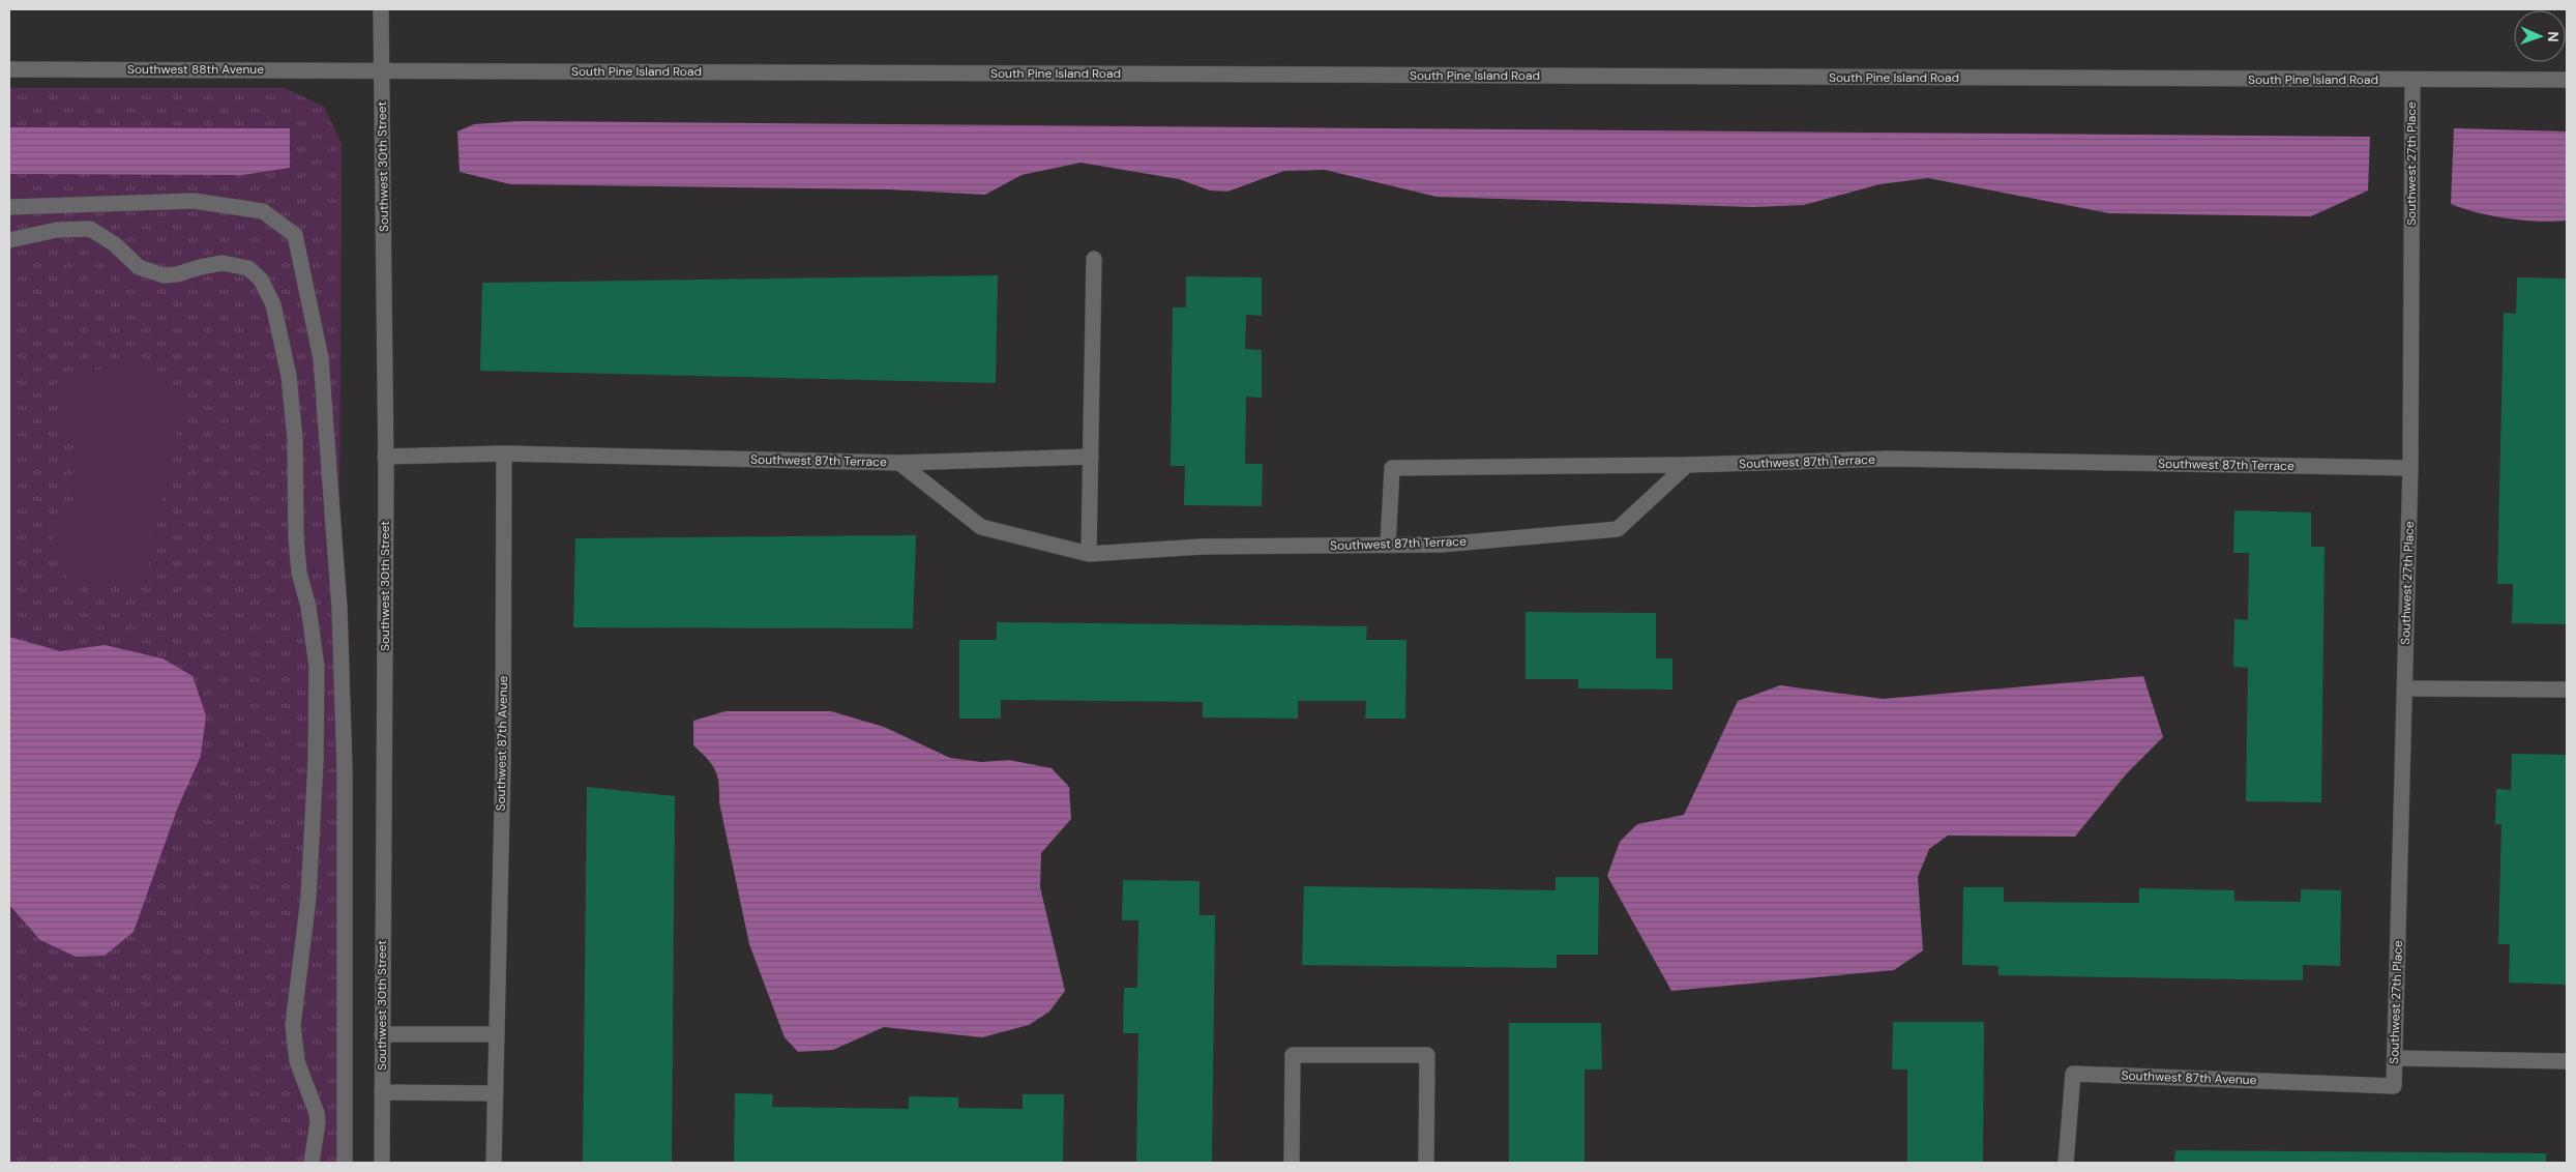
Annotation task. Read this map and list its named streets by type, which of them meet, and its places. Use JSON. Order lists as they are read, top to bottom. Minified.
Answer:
{"streets":{"street":["Southwest 88th Avenue","South Pine Island Road","Southwest 27th Place","Southwest 30th Street","Southwest 87th Terrace","Southwest 87th Avenue"]},"crossings":[["Southwest 88th Avenue","South Pine Island Road"],["Southwest 88th Avenue","Southwest 30th Street"],["South Pine Island Road","Southwest 27th Place"],["South Pine Island Road","Southwest 30th Street"],["Southwest 27th Place","Southwest 87th Terrace"],["Southwest 27th Place","Southwest 87th Avenue"],["Southwest 30th Street","Southwest 87th Terrace"],["Southwest 87th Terrace","Southwest 87th Avenue"]],"north":"right"}
